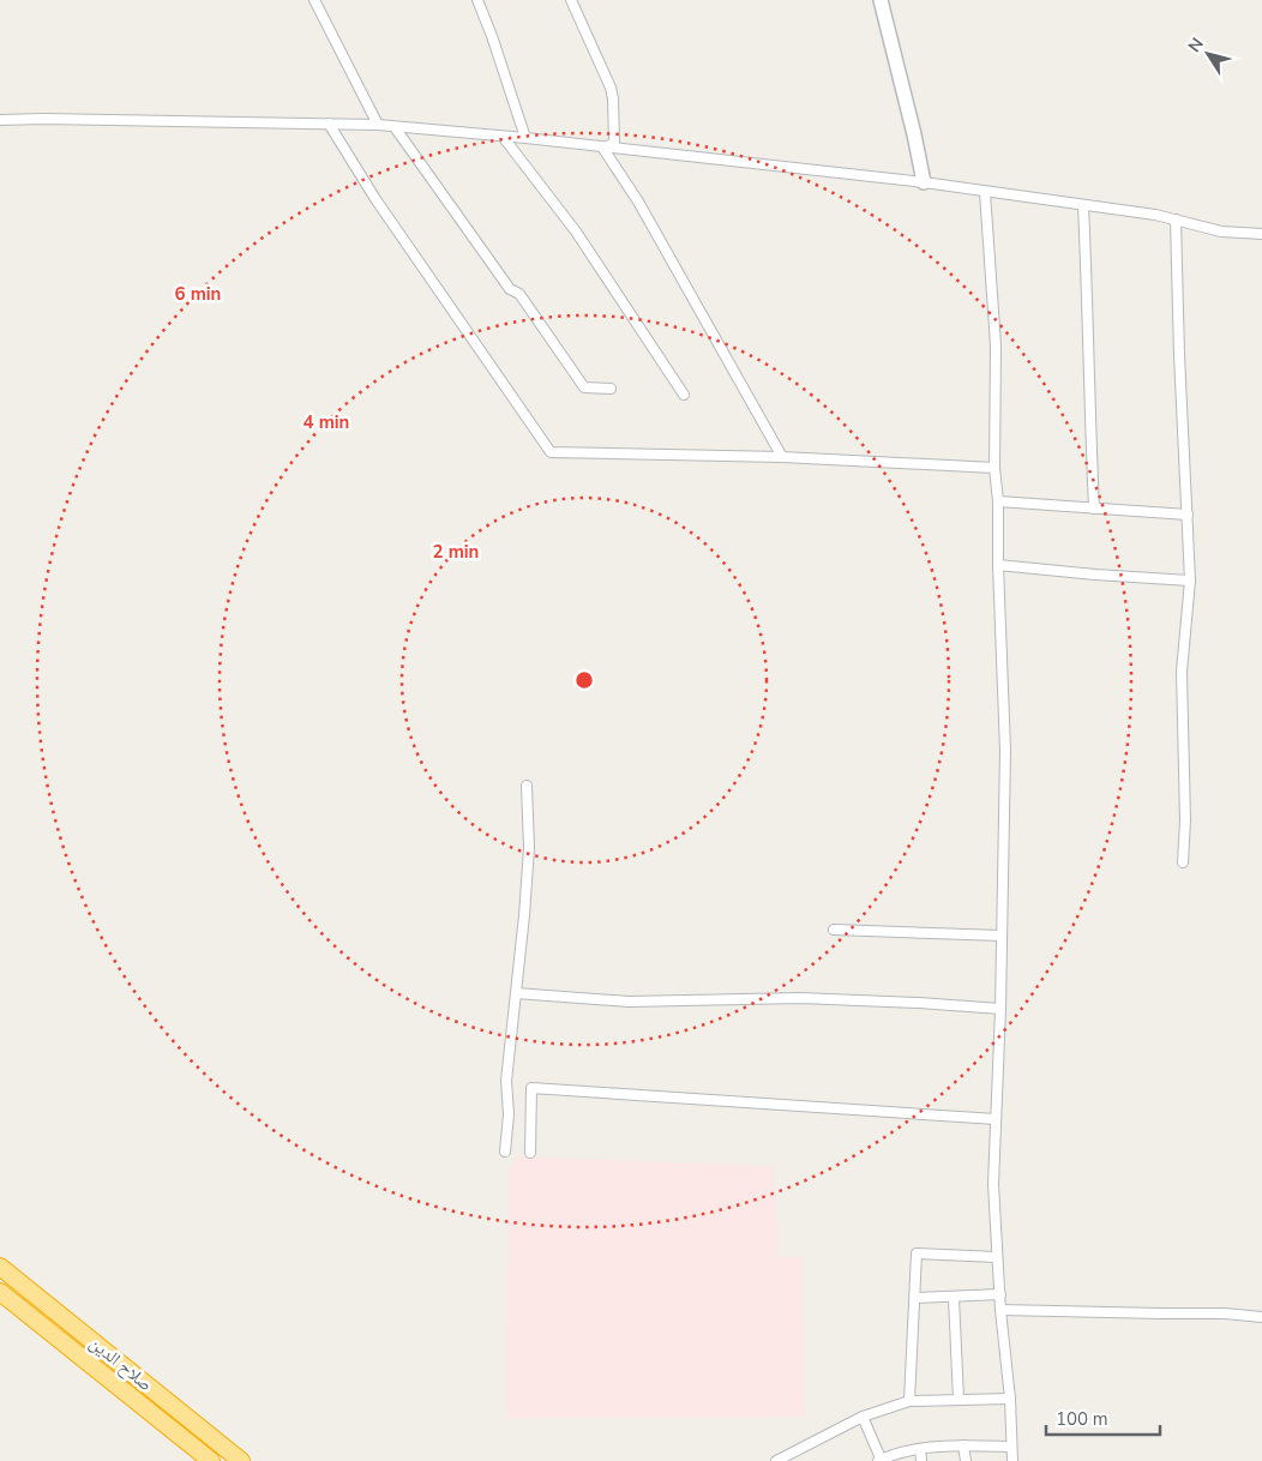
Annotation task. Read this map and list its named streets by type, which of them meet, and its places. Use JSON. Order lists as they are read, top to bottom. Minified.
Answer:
{"streets":{"highway":["صلاح الدين"]},"scale_bar":"100 m","north":"top left","rings":["6 min","4 min","2 min"]}
